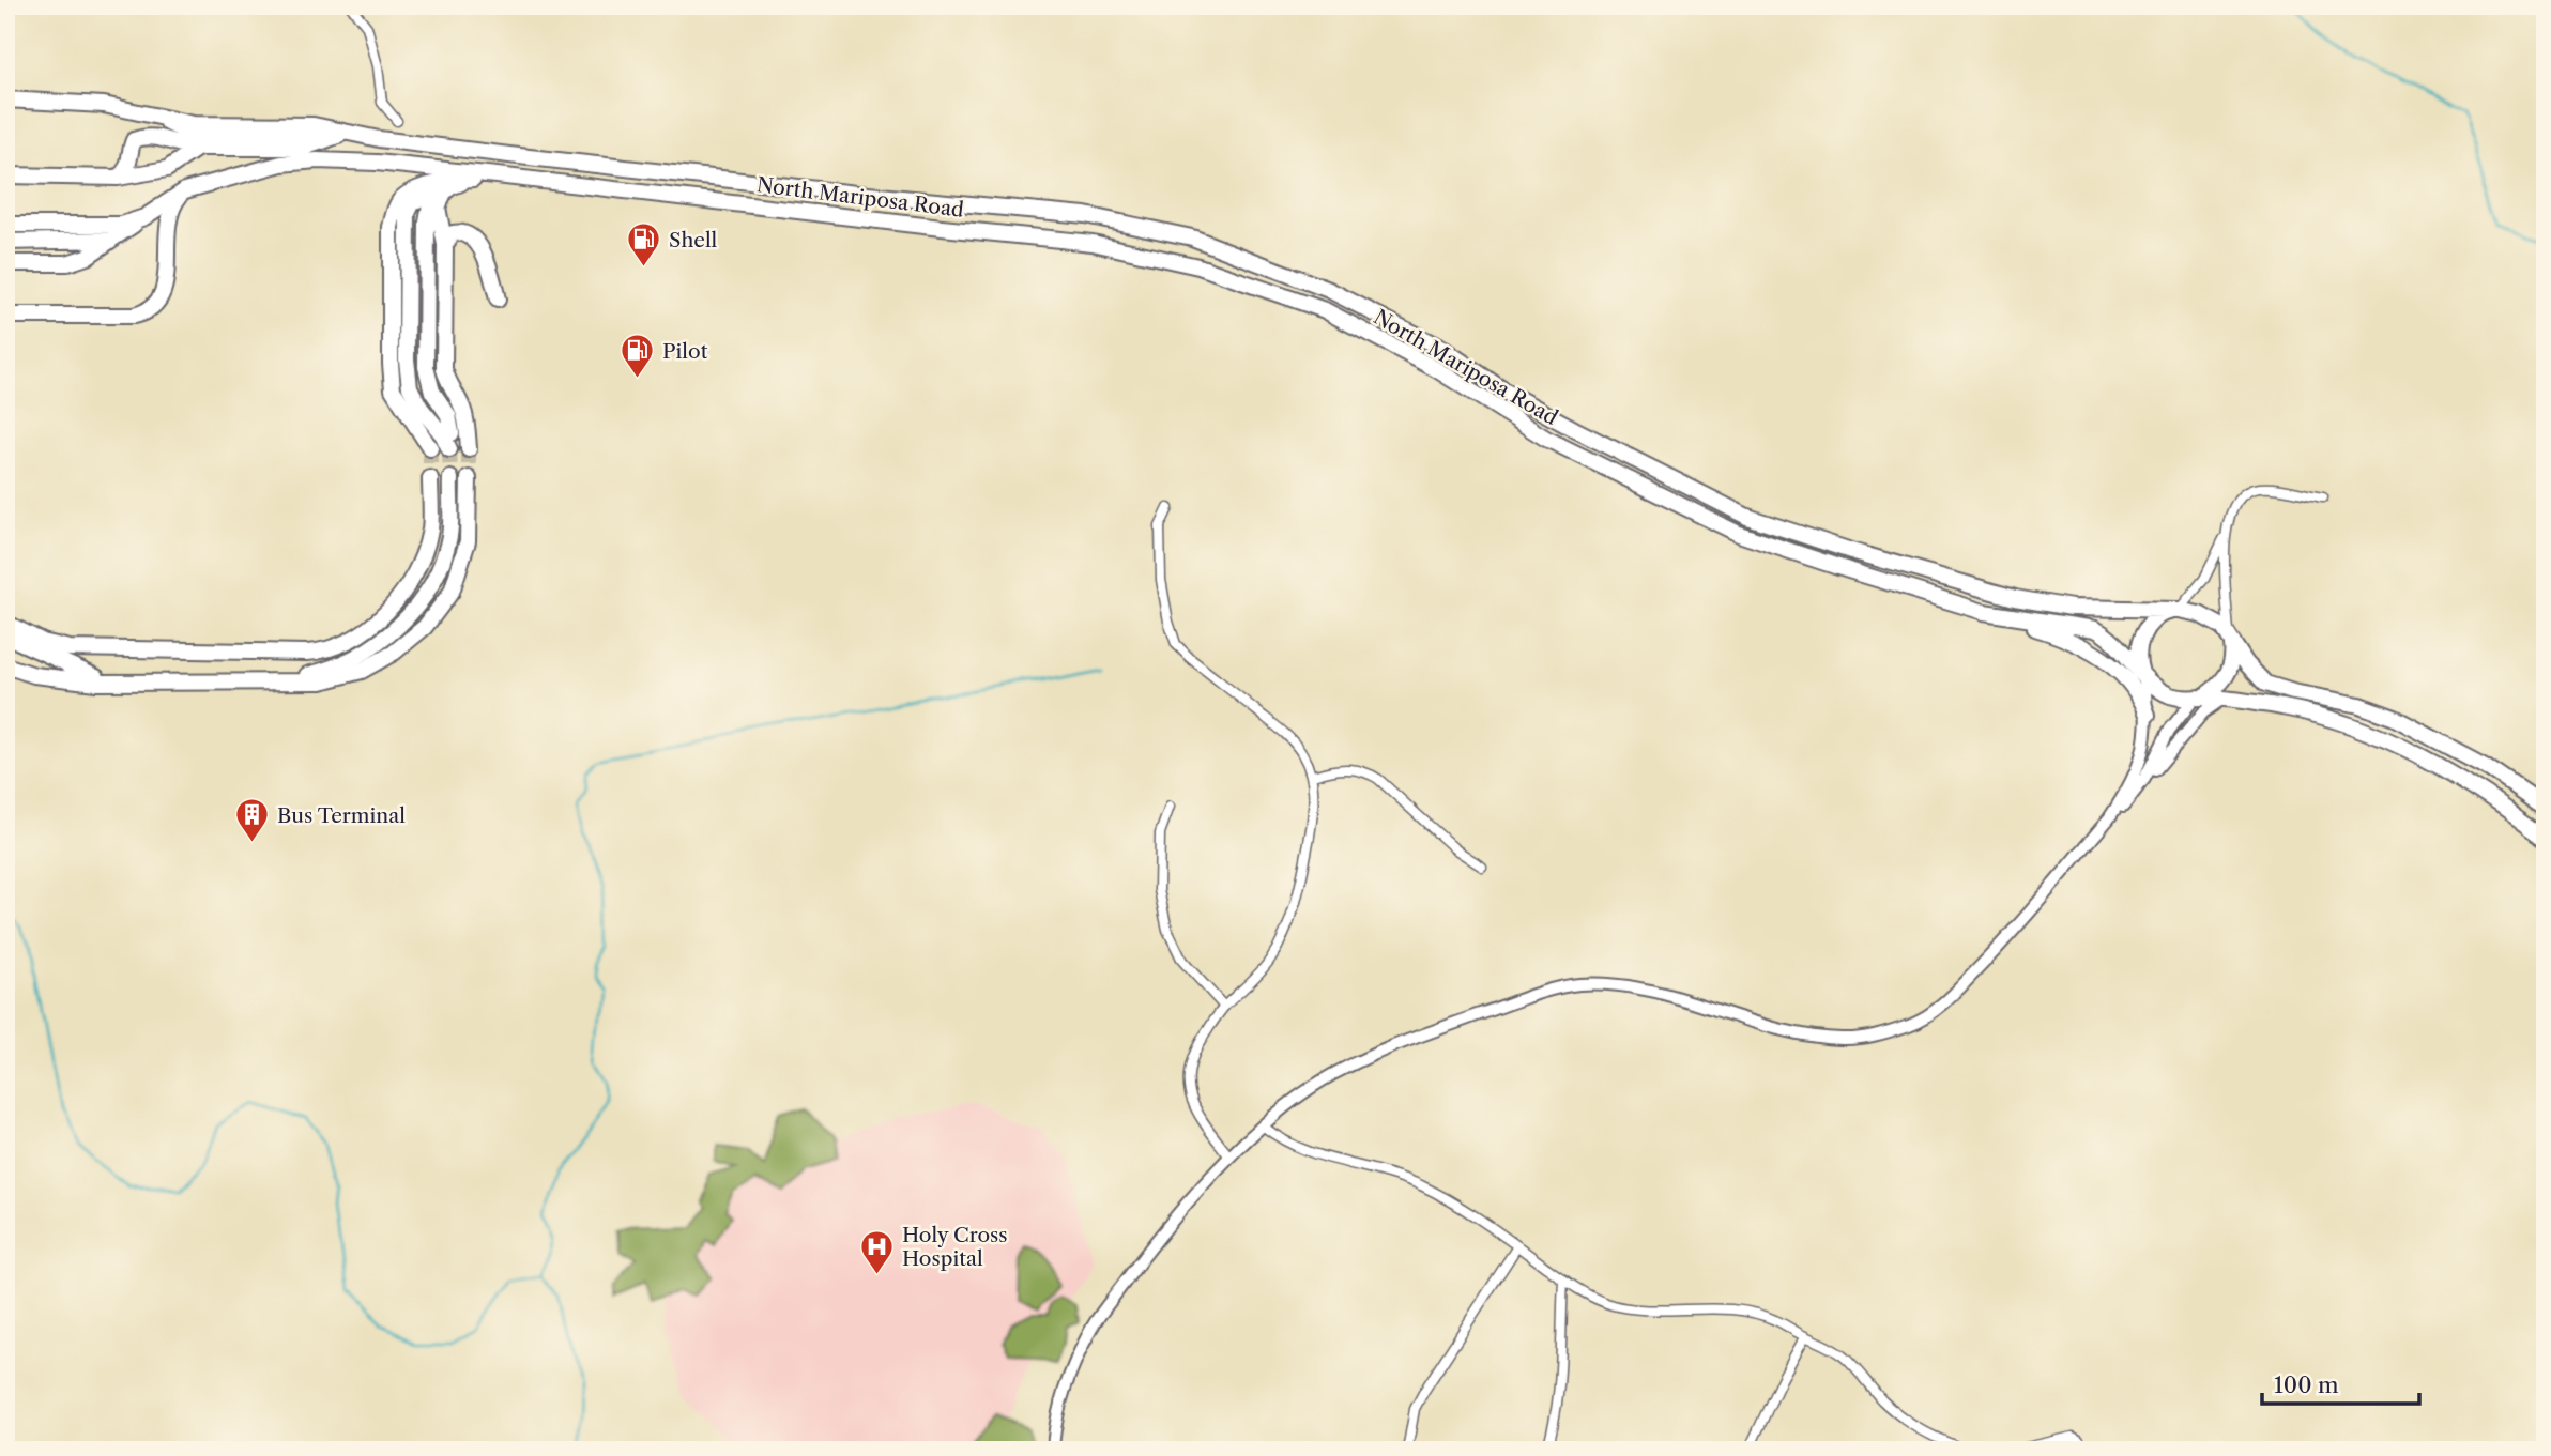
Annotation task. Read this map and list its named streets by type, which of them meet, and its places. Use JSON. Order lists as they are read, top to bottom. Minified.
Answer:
{"streets":{"highway":["North Mariposa Road"]},"places":{"fuel station":["Shell","Pilot"],"building":["Bus Terminal"],"hospital":["Holy Cross Hospital"]},"scale_bar":"100 m"}
